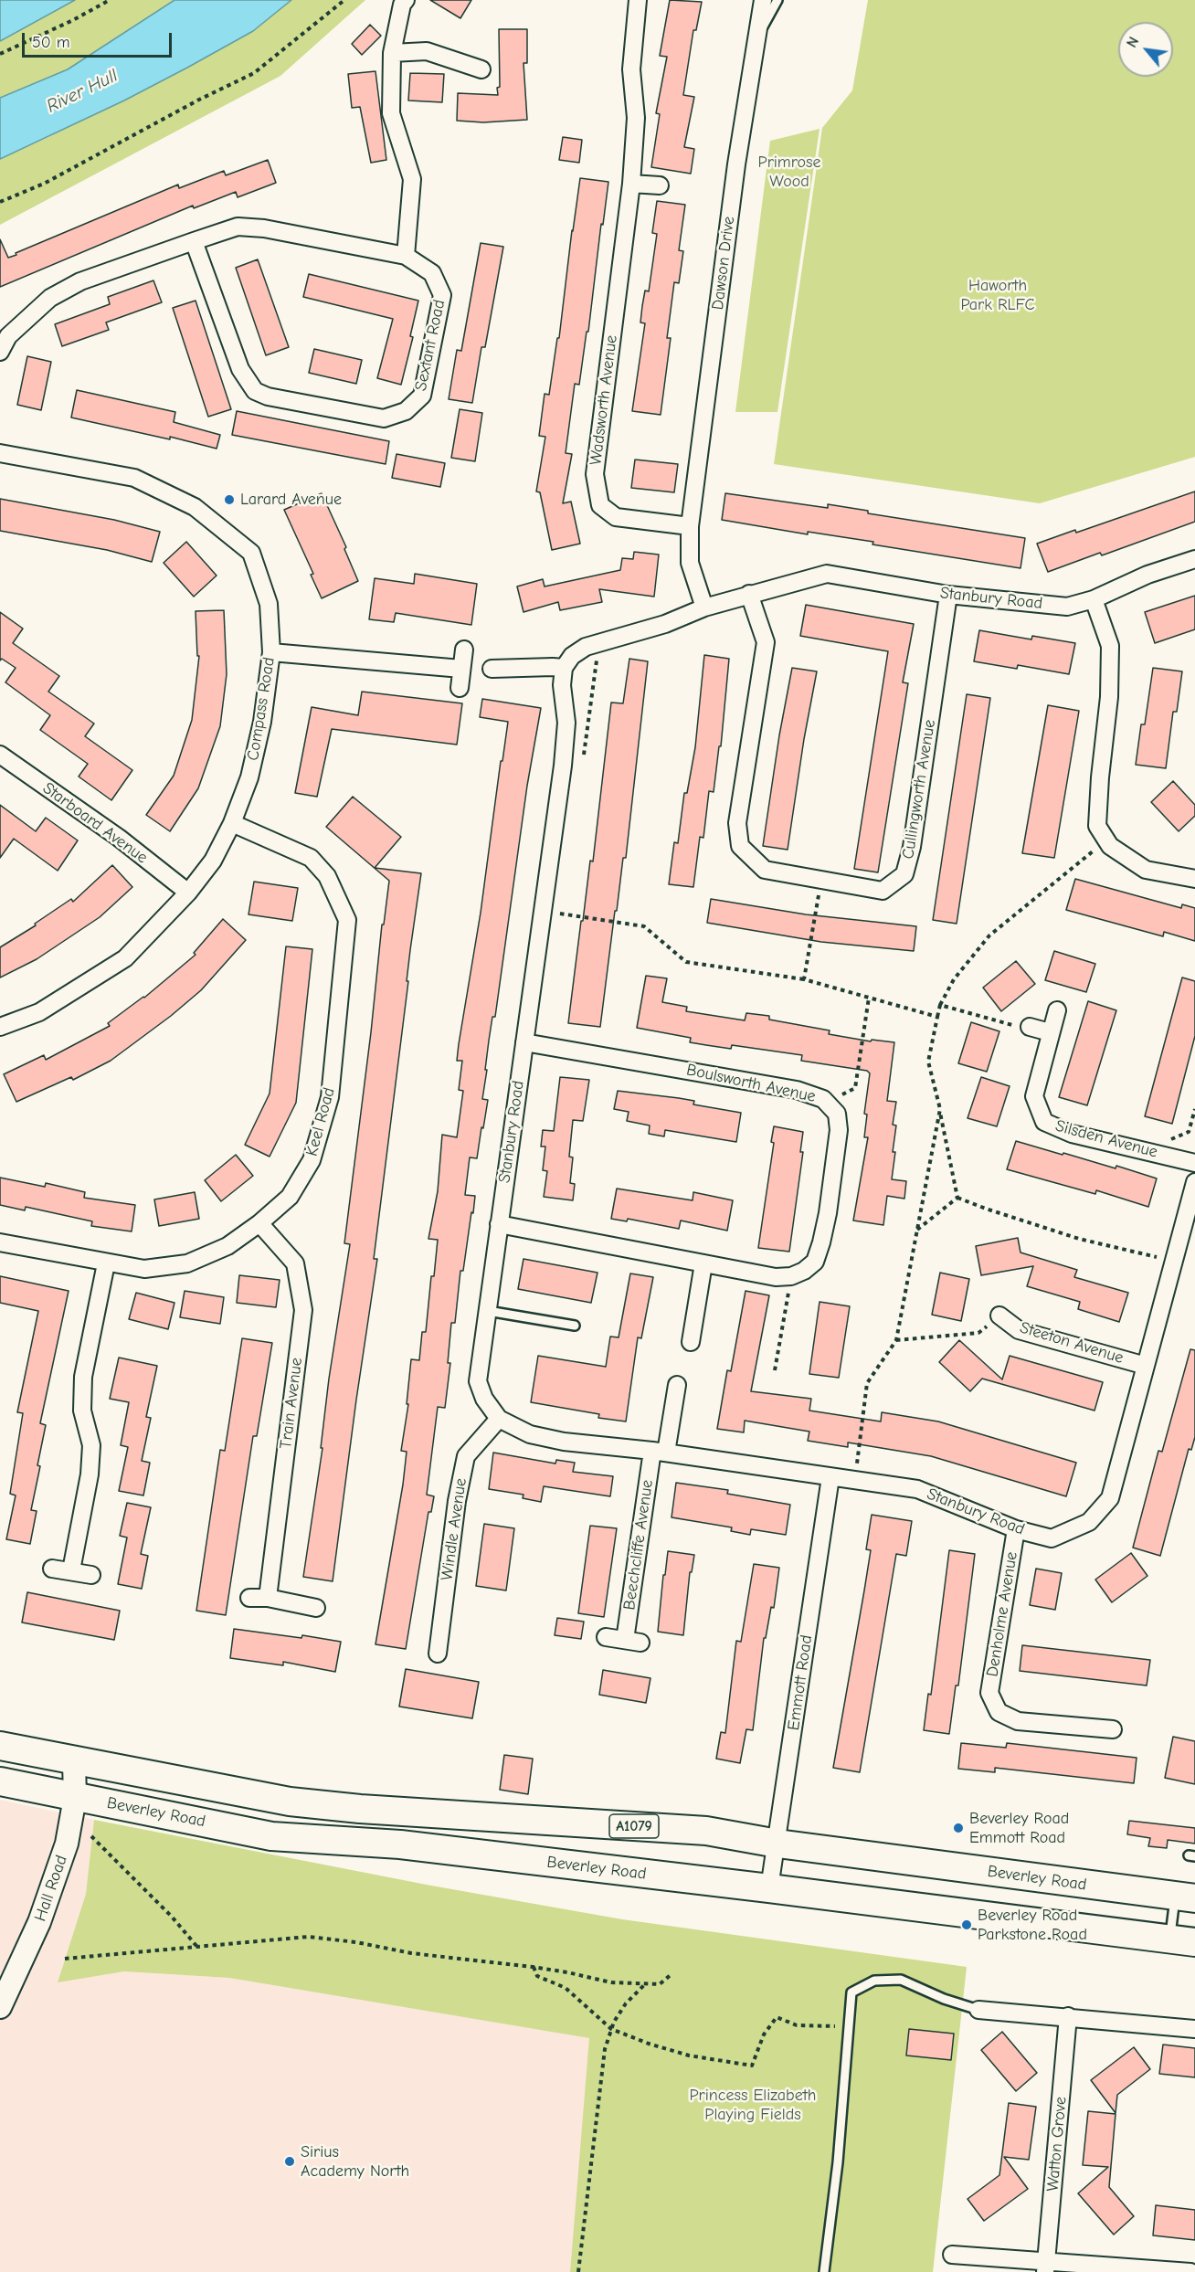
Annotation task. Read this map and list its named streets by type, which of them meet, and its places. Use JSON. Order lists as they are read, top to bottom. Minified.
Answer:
{"streets":{"main road":["Beverley Road","A1079"],"street":["Dawson Drive","Sextant Road","Wadsworth Avenue","Stanbury Road","Compass Road","Cullingworth Avenue","Starboard Avenue","Boulsworth Avenue","Keel Road","Silsden Avenue","Steeton Avenue","Train Avenue","Windle Avenue","Beechcliffe Avenue","Denholme Avenue","Emmott Road","Hall Road","Watton Grove"]},"crossings":[["Dawson Drive","Wadsworth Avenue"],["Stanbury Road","Cullingworth Avenue"],["Stanbury Road","Boulsworth Avenue"],["Stanbury Road","Steeton Avenue"],["Stanbury Road","Windle Avenue"],["Stanbury Road","Beechcliffe Avenue"],["Stanbury Road","Denholme Avenue"],["Stanbury Road","Emmott Road"],["Compass Road","Starboard Avenue"],["Compass Road","Keel Road"],["Keel Road","Train Avenue"],["Emmott Road","Beverley Road"],["Beverley Road","Hall Road"]],"water":["River Hull"],"parks":["Primrose Wood","Haworth Park RLFC","Princess Elizabeth Playing Fields"],"places":["Larard Avenue","Beverley Road Emmott Road","Beverley Road Parkstone Road","Sirius Academy North"],"scale_bar":"50 m","north":"top left"}
